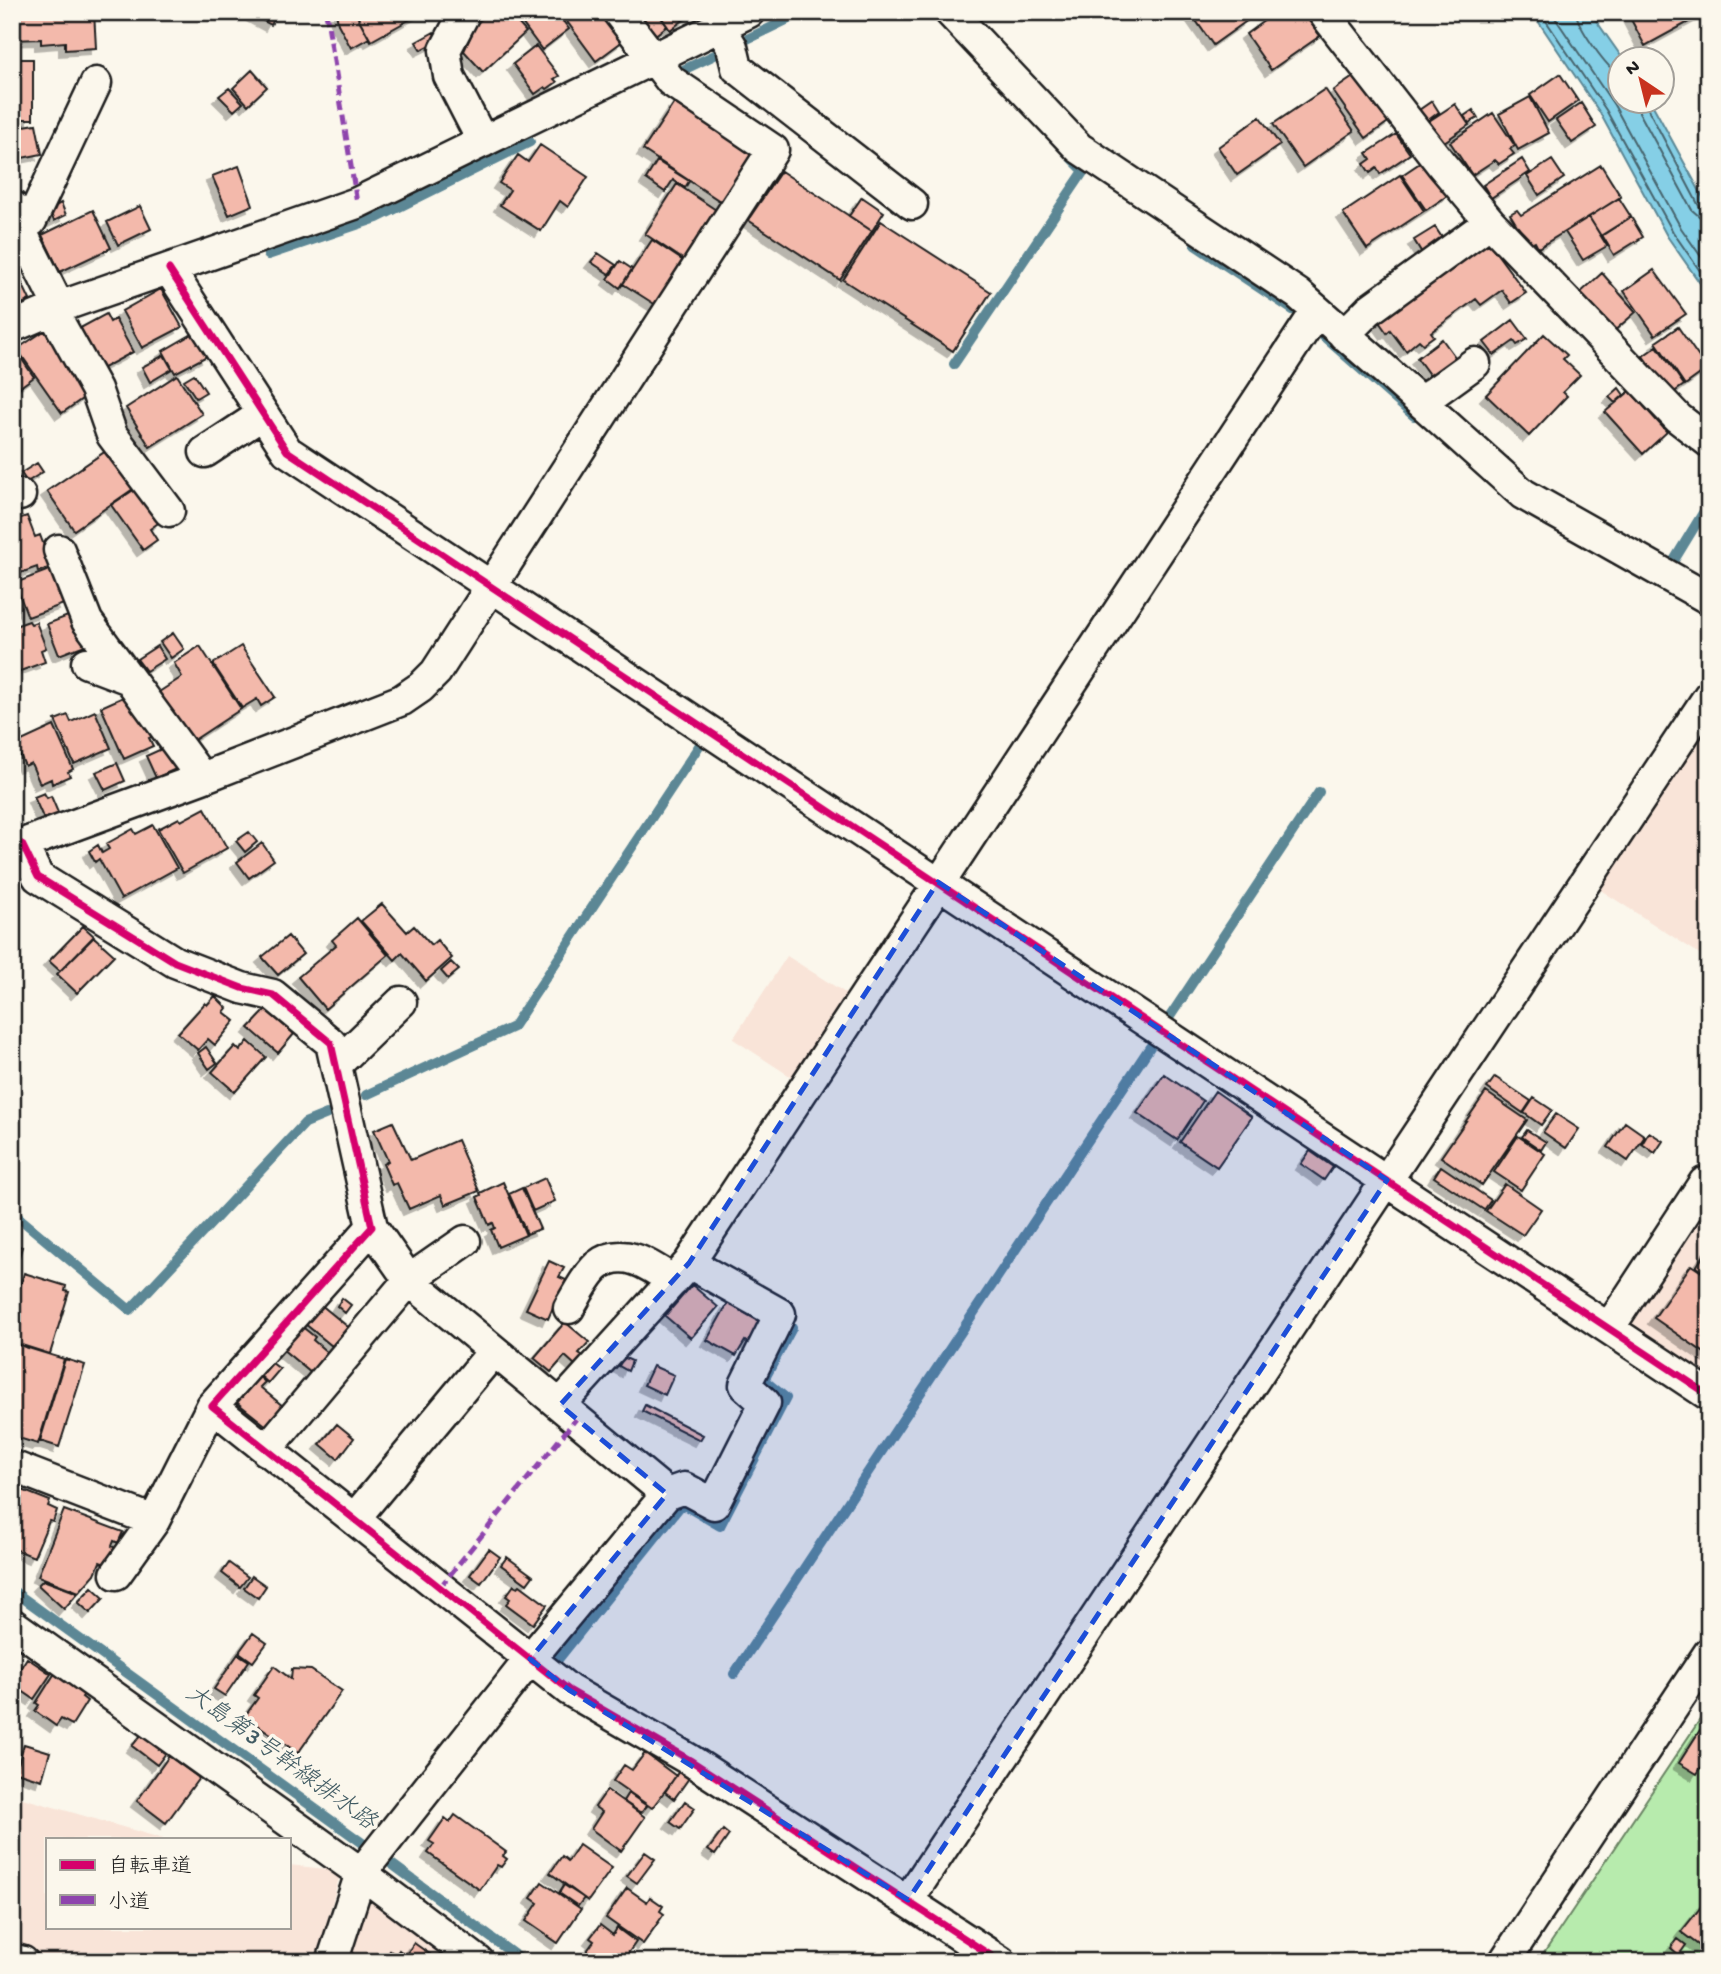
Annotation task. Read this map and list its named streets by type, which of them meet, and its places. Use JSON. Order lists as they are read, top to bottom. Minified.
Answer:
{"water":["大島第3号幹線排水路"],"legend":["自転車道","小道"],"north":"top left"}
